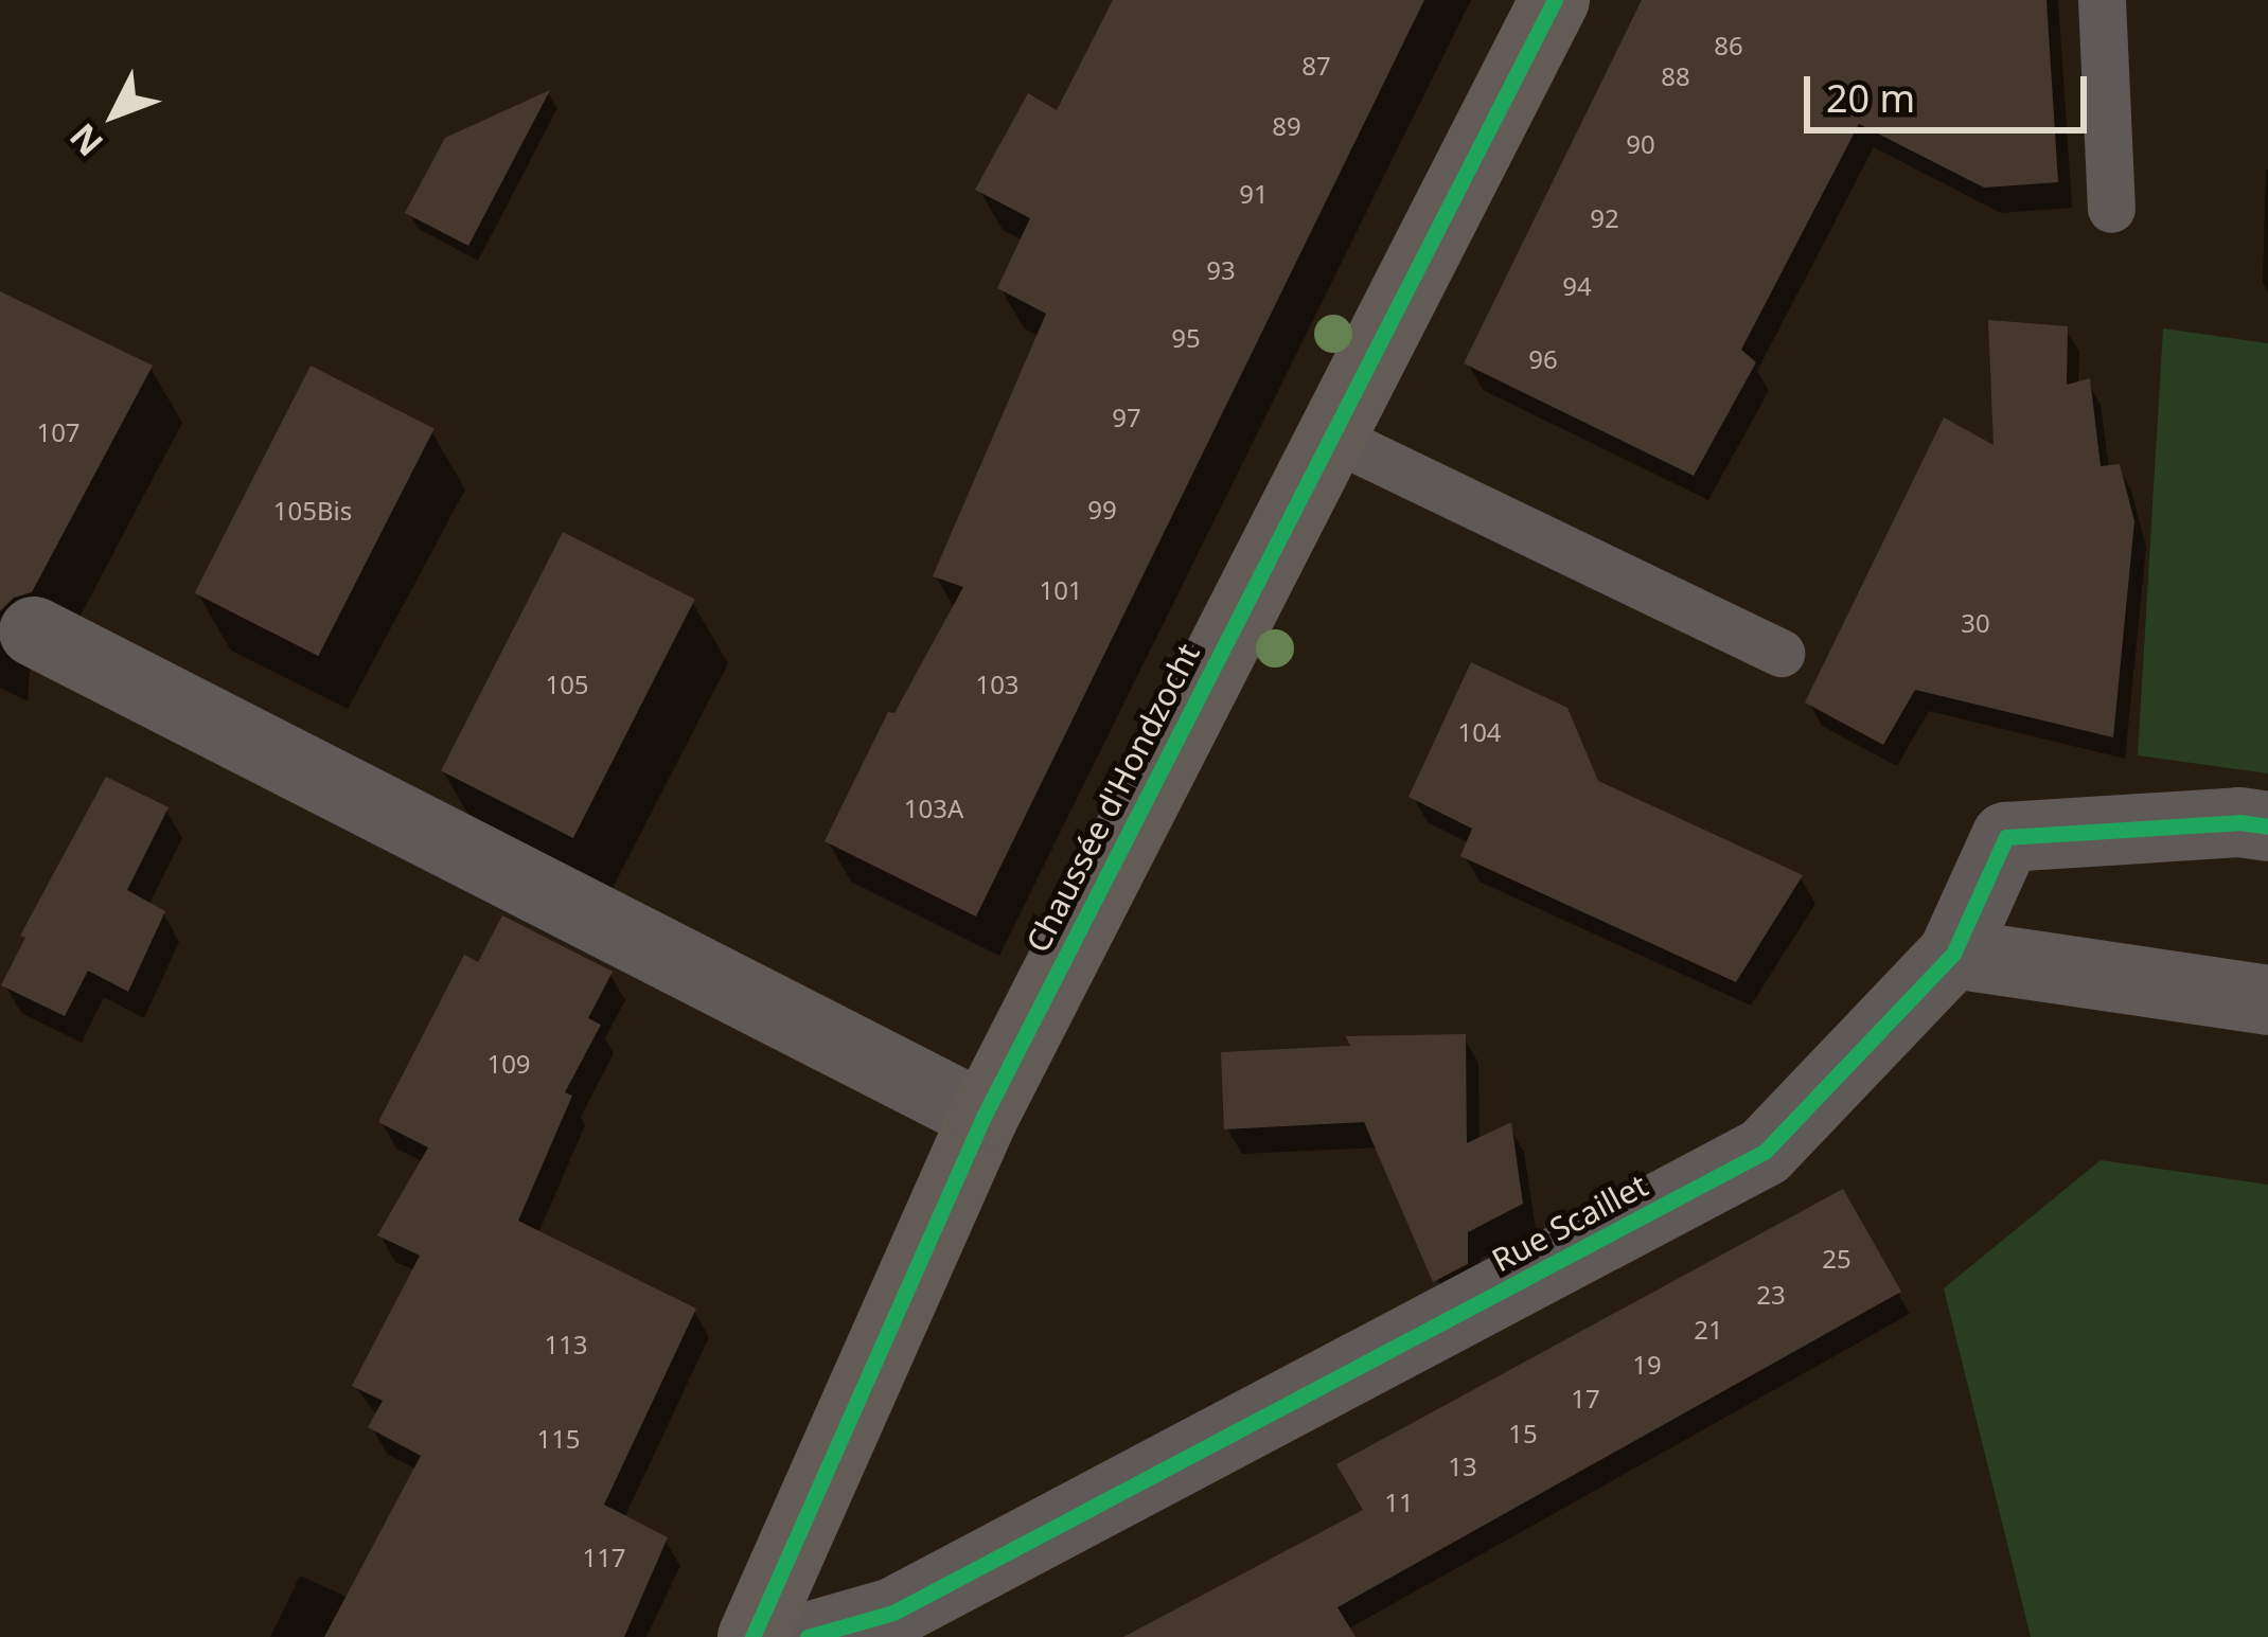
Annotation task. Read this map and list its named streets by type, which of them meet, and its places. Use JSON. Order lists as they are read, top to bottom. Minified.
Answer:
{"streets":{"main road":["Chaussée d'Hondzocht"],"street":["Rue Scaillet"]},"house_numbers":["86","87","88","89","90","91","92","93","94","95","96","97","107","99","105Bis","101","30","105","103","104","103A","109","25","23","21","113","19","17","15","115","13","11","117"],"scale_bar":"20 m","north":"bottom left"}
